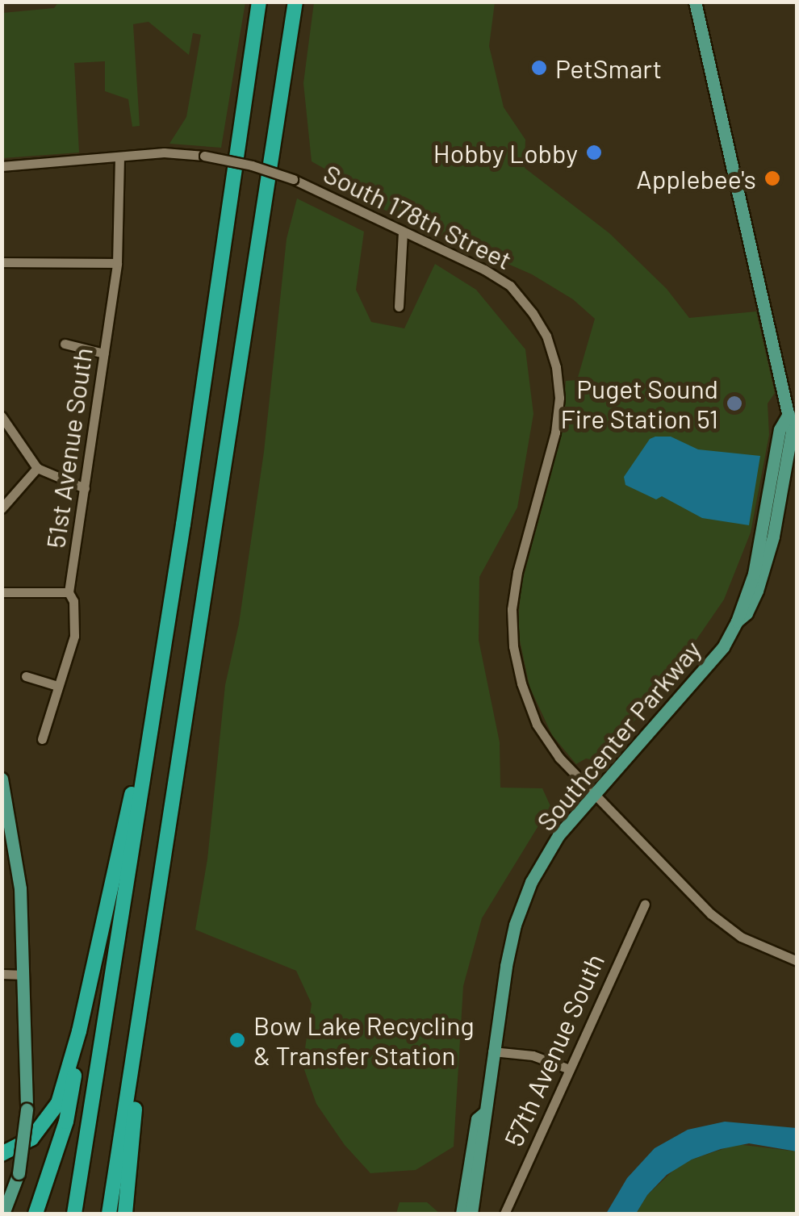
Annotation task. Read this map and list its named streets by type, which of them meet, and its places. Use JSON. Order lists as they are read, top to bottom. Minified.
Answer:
{"streets":{"main road":["Southcenter Parkway"],"street":["South 178th Street","51st Avenue South","57th Avenue South"]},"crossings":[["South 178th Street","51st Avenue South"],["South 178th Street","Southcenter Parkway"]],"places":["PetSmart","Hobby Lobby","Applebee's","Puget Sound Fire Station 51","Bow Lake Recycling & Transfer Station"]}
